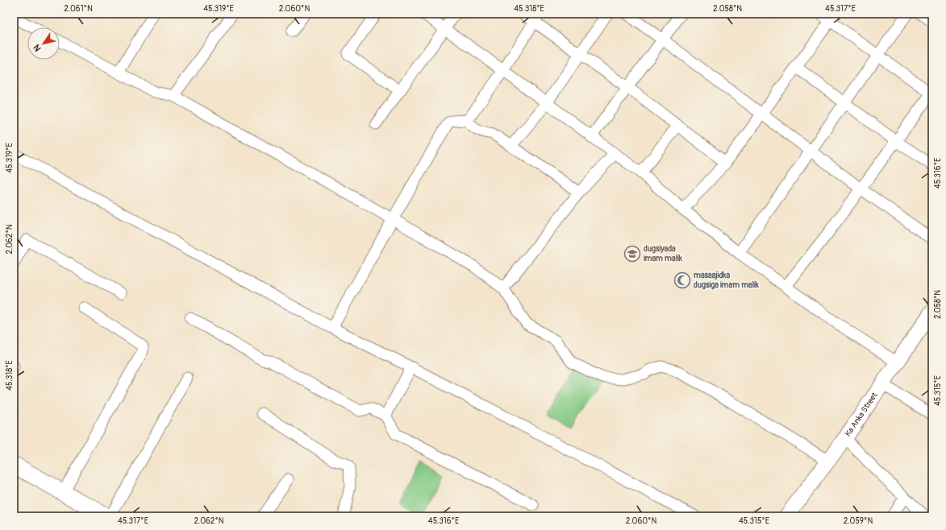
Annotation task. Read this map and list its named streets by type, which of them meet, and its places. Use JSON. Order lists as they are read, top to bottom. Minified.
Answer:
{"streets":{"street":["Ka Anka Street"]},"places":{"school or university":["dugsiyada imam malik"],"mosque":["masaajidka dugsiga imam malik"]},"north":"bottom left","coordinates":["2.061°N","45.319°E","2.060°N","45.318°E","2.058°N","45.317°E","45.316°E","2.062°N","45.315°E","2.059°N"]}
